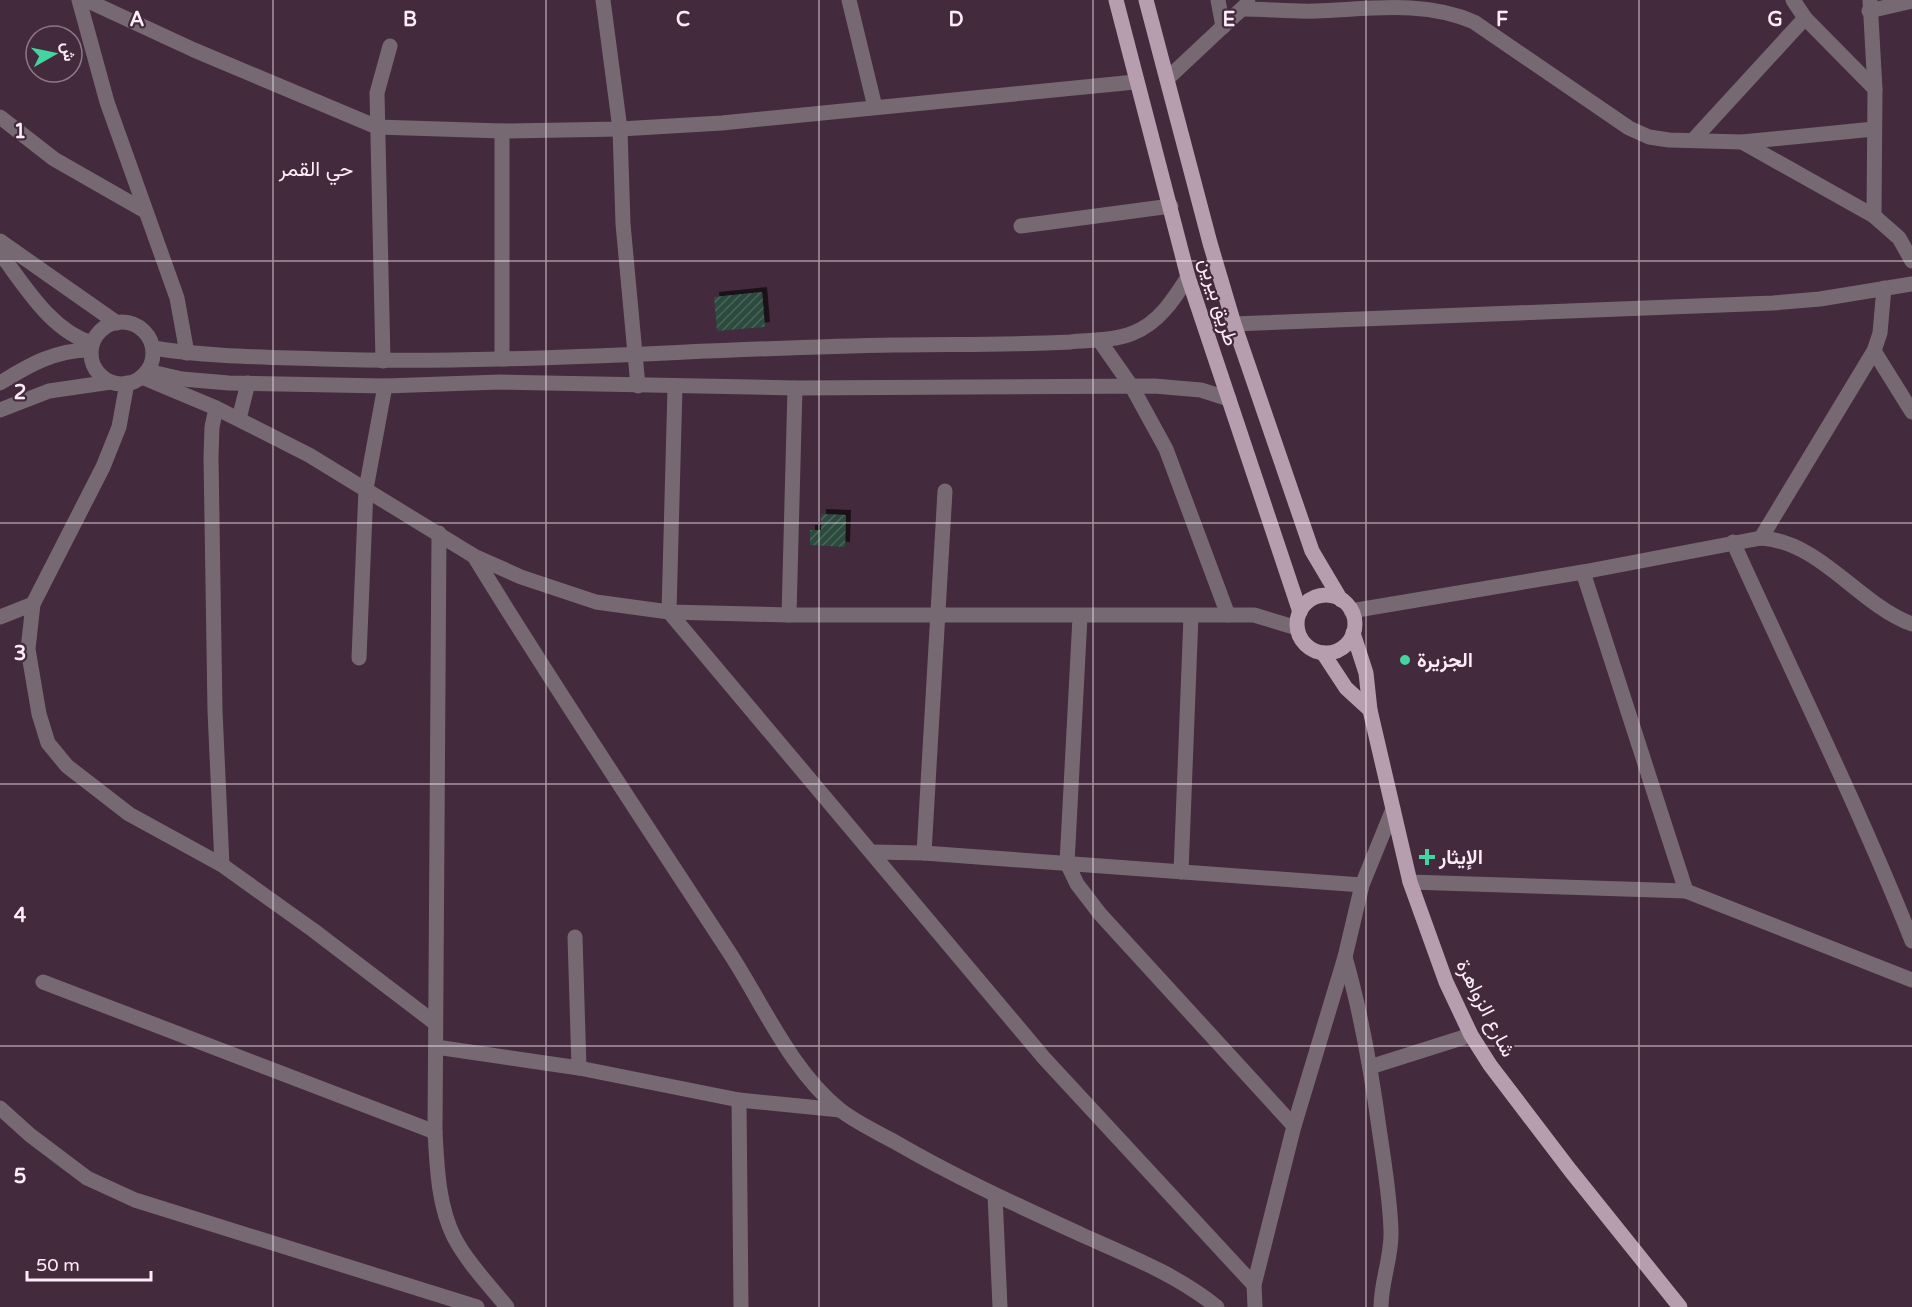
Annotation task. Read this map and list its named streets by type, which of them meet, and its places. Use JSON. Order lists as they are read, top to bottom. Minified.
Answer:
{"streets":{"main road":["طريق بيرين","شارع الزواهرة"]},"crossings":[["طريق بيرين","شارع الزواهرة"]],"districts":["حي القمر"],"places":{"other":["الجزيرة"],"health":["الإيثار"]},"scale_bar":"50 m","north":"right","grid":{"columns":["A","B","C","D","E","F","G"],"rows":["1","2","3","4","5"]}}
